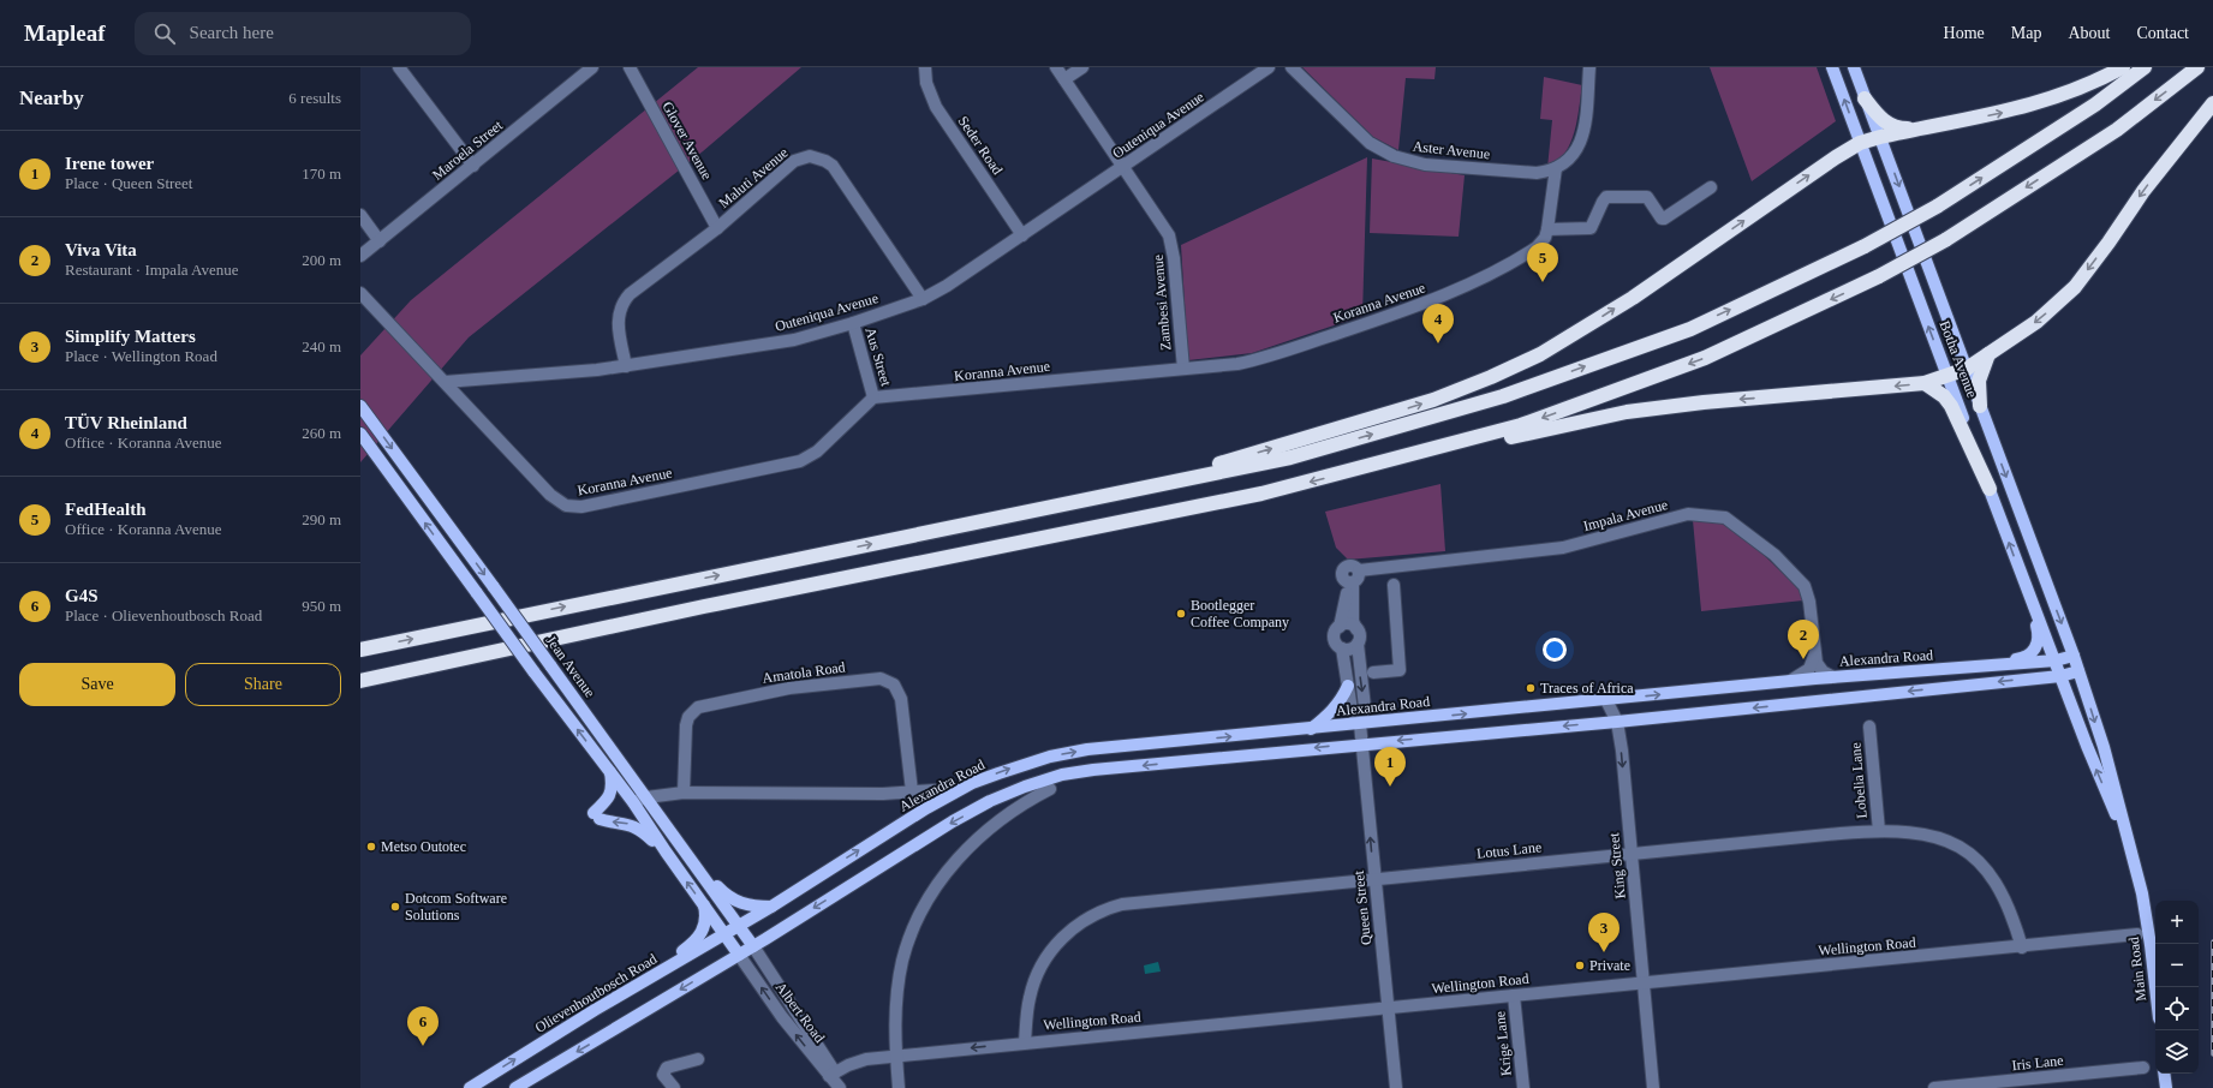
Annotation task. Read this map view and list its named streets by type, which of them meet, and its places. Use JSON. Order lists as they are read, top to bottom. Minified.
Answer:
{"streets":{"main road":["Botha Avenue","Alexandra Road","Jean Avenue","Main Road","Olievenhoutbosch Road"],"street":["Outeniqua Avenue","Glover Avenue","Seder Road","Maroela Street","Aster Avenue","Maluti Avenue","Zambesi Avenue","Koranna Avenue","Aus Street","Impala Avenue","Amatola Road","Lobelia Lane","Lotus Lane","King Street","Queen Street","Wellington Road","Albert Road","Krige Lane","Iris Lane"]},"crossings":[["Outeniqua Avenue","Seder Road"],["Outeniqua Avenue","Maluti Avenue"],["Outeniqua Avenue","Zambesi Avenue"],["Outeniqua Avenue","Koranna Avenue"],["Outeniqua Avenue","Aus Street"],["Glover Avenue","Maluti Avenue"],["Aster Avenue","Koranna Avenue"],["Zambesi Avenue","Koranna Avenue"],["Koranna Avenue","Aus Street"],["Botha Avenue","Alexandra Road"],["Botha Avenue","Main Road"],["Alexandra Road","Jean Avenue"],["Alexandra Road","Amatola Road"],["Alexandra Road","King Street"],["Alexandra Road","Queen Street"],["Alexandra Road","Olievenhoutbosch Road"],["Jean Avenue","Olievenhoutbosch Road"],["Jean Avenue","Albert Road"],["Lobelia Lane","Lotus Lane"],["Lotus Lane","King Street"],["Lotus Lane","Queen Street"],["Lotus Lane","Wellington Road"],["King Street","Wellington Road"],["Queen Street","Wellington Road"],["Wellington Road","Albert Road"],["Wellington Road","Krige Lane"]],"one_way":["Queen Street"],"places":["Bootlegger Coffee Company","Traces of Africa","Metso Outotec","Dotcom Software Solutions","Private"],"page":{"header":"Mapleaf","search":"Search here","nav":["Home","Map","About","Contact"],"heading":["Nearby","6 results"],"list":[{"mark":"1","name":"Irene tower","note":"Place · Queen Street","value":"170 m"},{"mark":"2","name":"Viva Vita","note":"Restaurant · Impala Avenue","value":"200 m"},{"mark":"3","name":"Simplify Matters","note":"Place · Wellington Road","value":"240 m"},{"mark":"4","name":"TÜV Rheinland","note":"Office · Koranna Avenue","value":"260 m"},{"mark":"5","name":"FedHealth","note":"Office · Koranna Avenue","value":"290 m"},{"mark":"6","name":"G4S","note":"Place · Olievenhoutbosch Road","value":"950 m"}],"pins":["5","4","2","1","3","6"],"buttons":["Save","Share"],"map_buttons":["+","−"]}}
